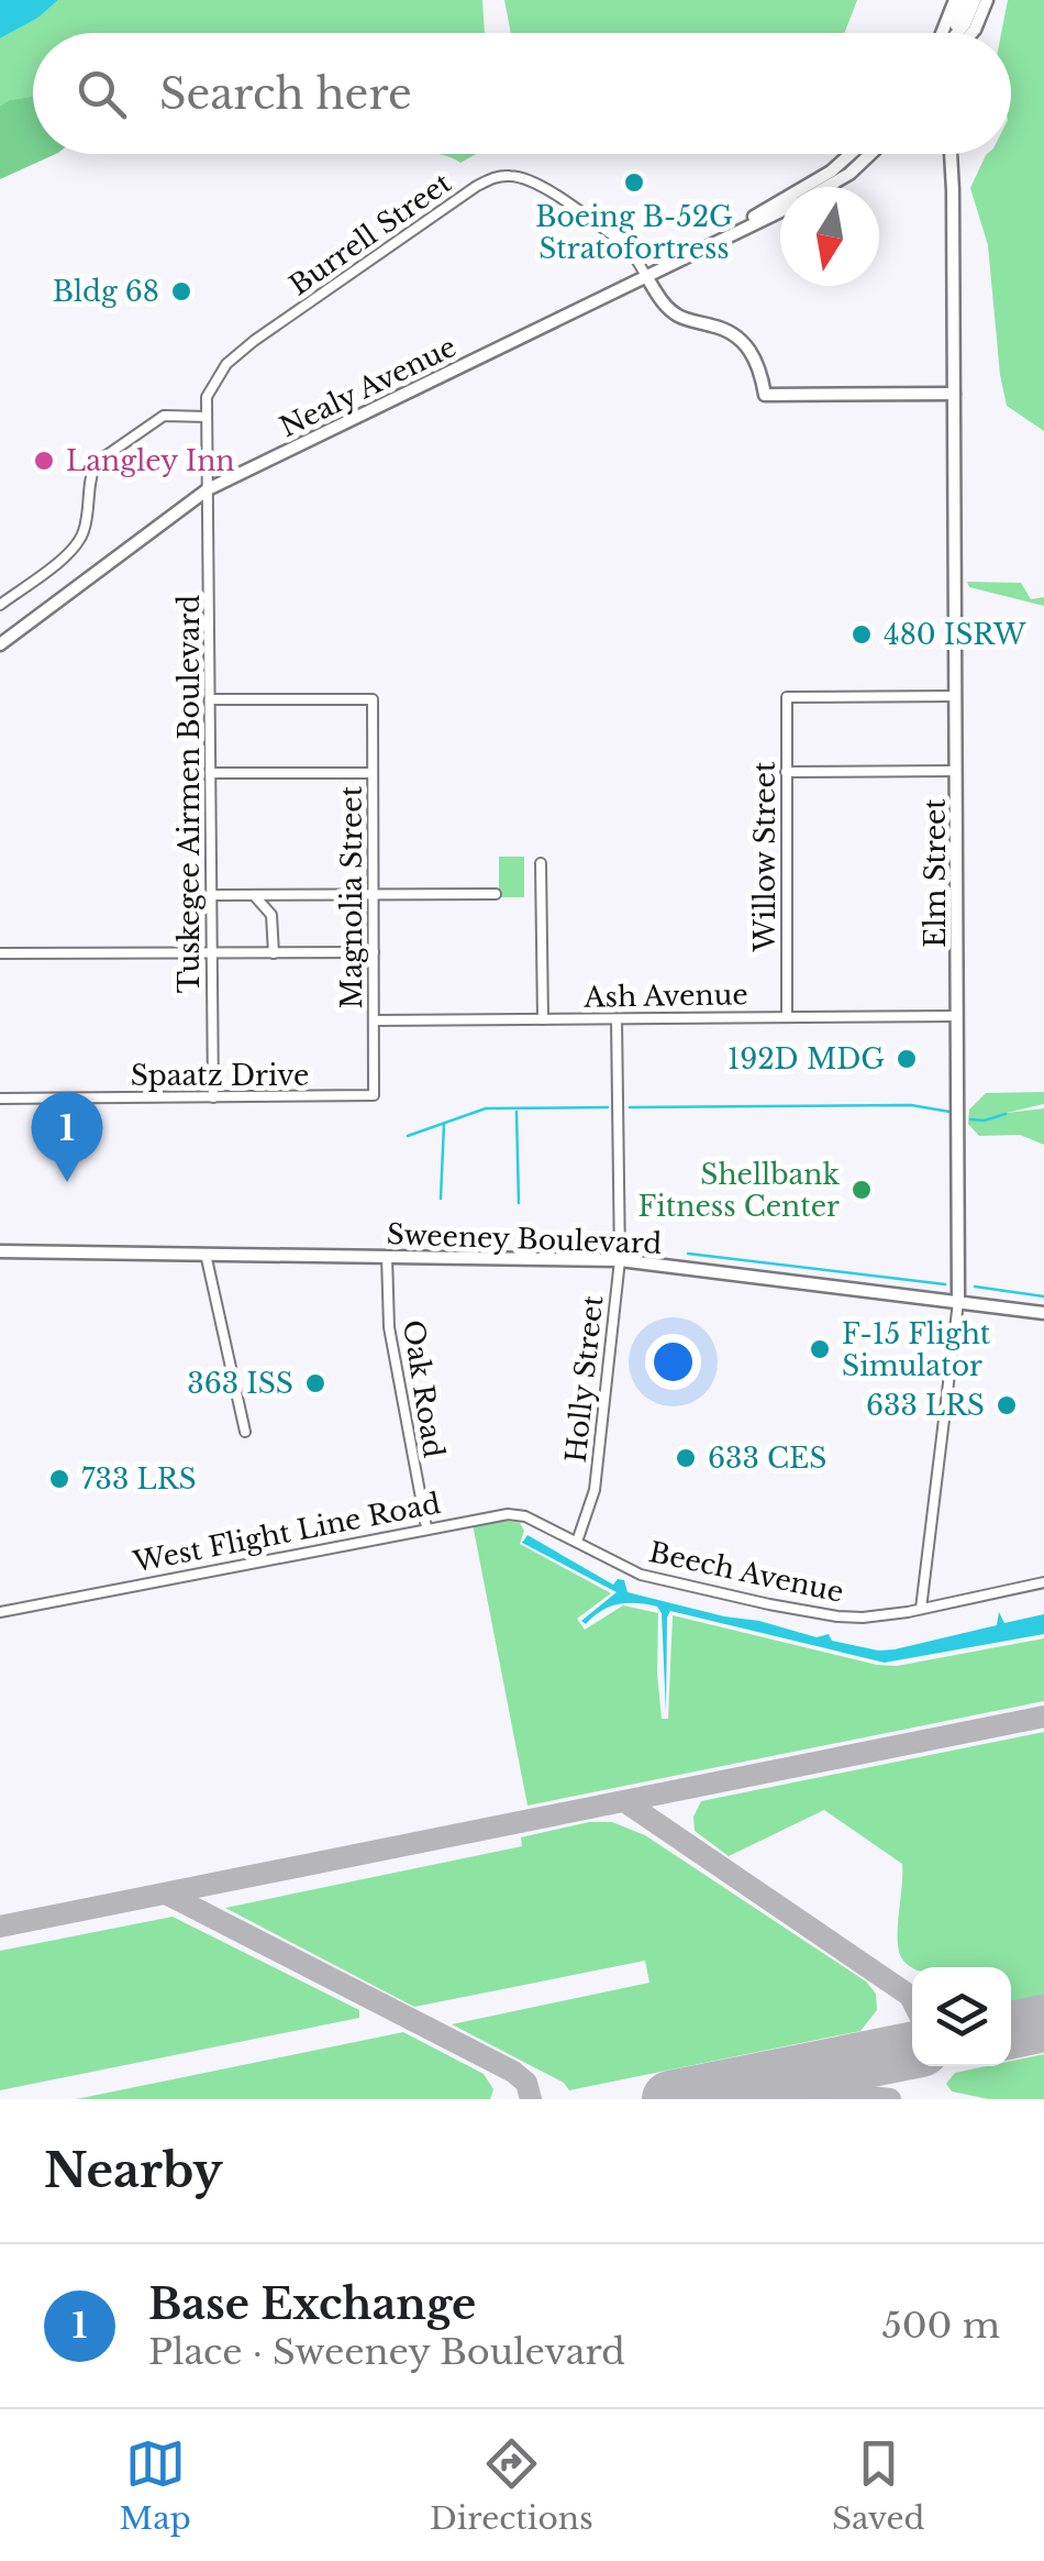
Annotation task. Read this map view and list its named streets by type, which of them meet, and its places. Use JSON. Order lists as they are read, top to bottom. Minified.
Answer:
{"streets":{"main road":["Nealy Avenue","Elm Street","Sweeney Boulevard"],"street":["Burrell Street","Tuskegee Airmen Boulevard","Willow Street","Magnolia Street","Ash Avenue","Spaatz Drive","Holly Street","Oak Road","West Flight Line Road","Beech Avenue"]},"crossings":[["Burrell Street","Nealy Avenue"],["Burrell Street","Tuskegee Airmen Boulevard"],["Nealy Avenue","Tuskegee Airmen Boulevard"],["Tuskegee Airmen Boulevard","Magnolia Street"],["Tuskegee Airmen Boulevard","Spaatz Drive"],["Willow Street","Elm Street"],["Willow Street","Ash Avenue"],["Elm Street","Ash Avenue"],["Elm Street","Sweeney Boulevard"],["Elm Street","Beech Avenue"],["Magnolia Street","Ash Avenue"],["Magnolia Street","Spaatz Drive"],["Ash Avenue","Holly Street"],["Sweeney Boulevard","Holly Street"],["Sweeney Boulevard","Oak Road"],["Holly Street","West Flight Line Road"],["Holly Street","Beech Avenue"],["Oak Road","West Flight Line Road"],["West Flight Line Road","Beech Avenue"]],"places":["Boeing B-52G Stratofortress","Bldg 68","Langley Inn","480 ISRW","192D MDG","Shellbank Fitness Center","F-15 Flight Simulator","363 ISS","633 LRS","633 CES","733 LRS"],"north":"bottom","page":{"search":"Search here","pins":"1","heading":"Nearby","list":[{"mark":"1","name":"Base Exchange","note":"Place · Sweeney Boulevard","value":"500 m"}],"nav":["Map","Directions","Saved"]}}
